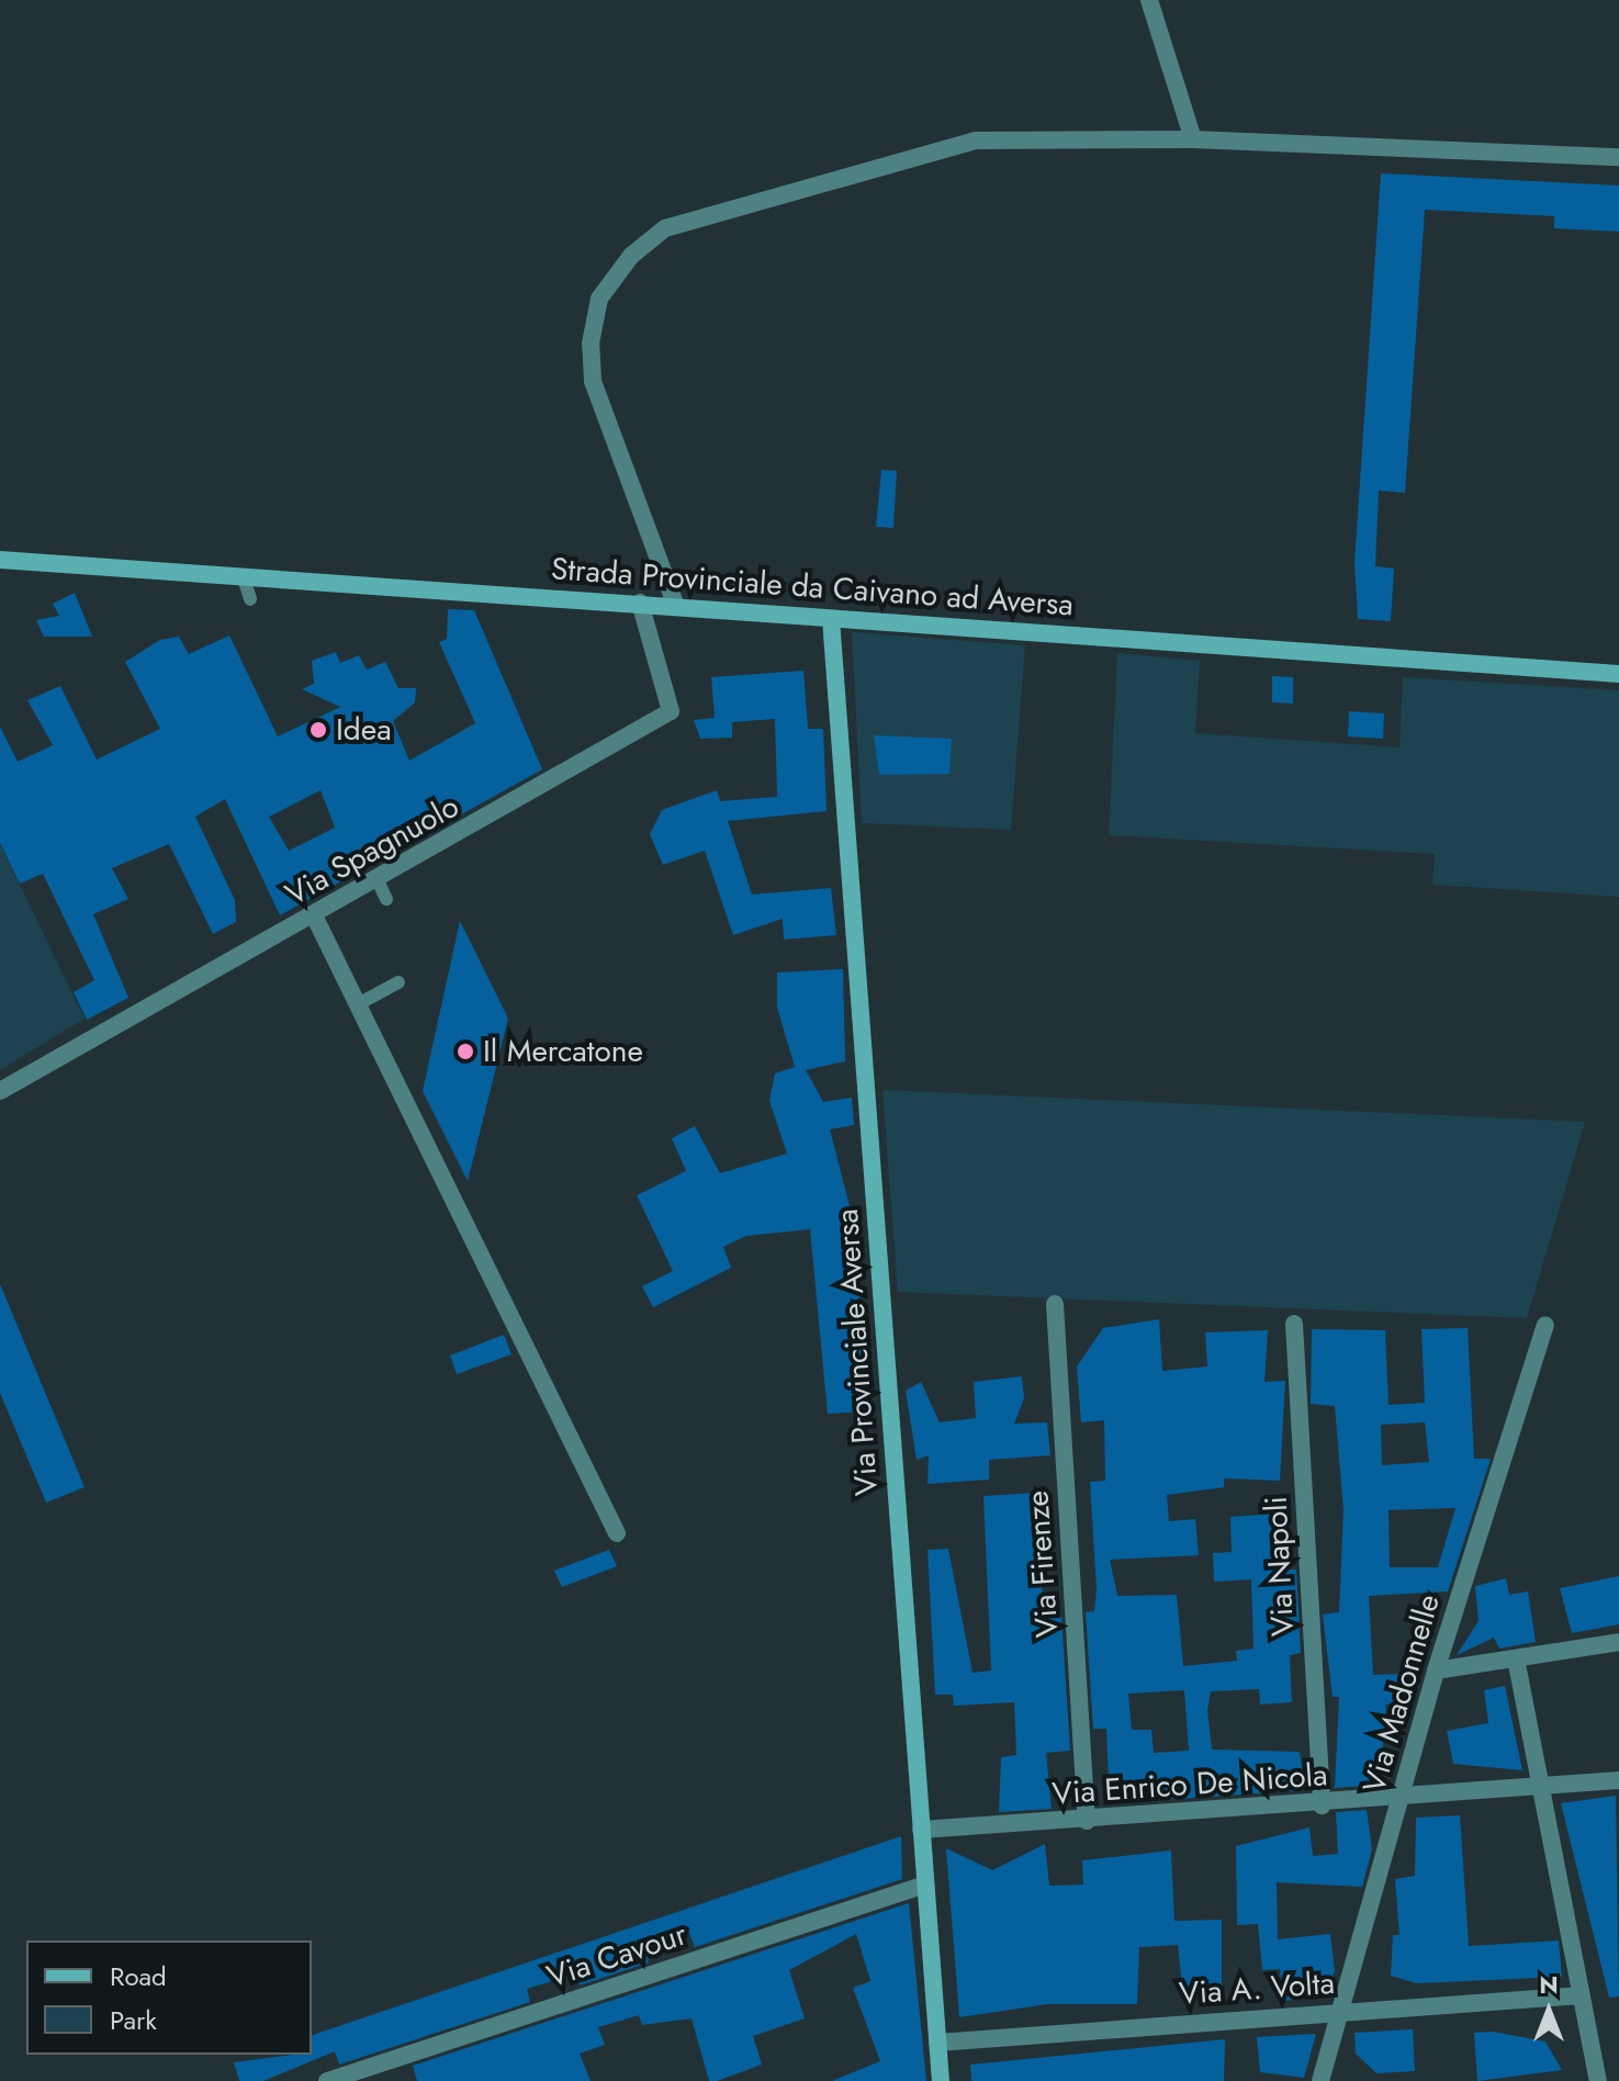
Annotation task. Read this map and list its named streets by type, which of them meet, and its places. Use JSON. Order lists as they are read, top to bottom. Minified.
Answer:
{"streets":{"main road":["Strada Provinciale da Caivano ad Aversa","Via Provinciale Aversa"],"street":["Via Spagnuolo","Via Firenze","Via Napoli","Via Madonnelle","Via Enrico De Nicola","Via Cavour","Via A. Volta"]},"crossings":[["Strada Provinciale da Caivano ad Aversa","Via Spagnuolo"],["Strada Provinciale da Caivano ad Aversa","Via Provinciale Aversa"],["Via Provinciale Aversa","Via Enrico De Nicola"],["Via Provinciale Aversa","Via Cavour"],["Via Provinciale Aversa","Via A. Volta"],["Via Firenze","Via Enrico De Nicola"],["Via Napoli","Via Enrico De Nicola"],["Via Madonnelle","Via Enrico De Nicola"],["Via Madonnelle","Via A. Volta"]],"places":["Idea","Il Mercatone"],"legend":["Road","Park"],"north":"top"}
